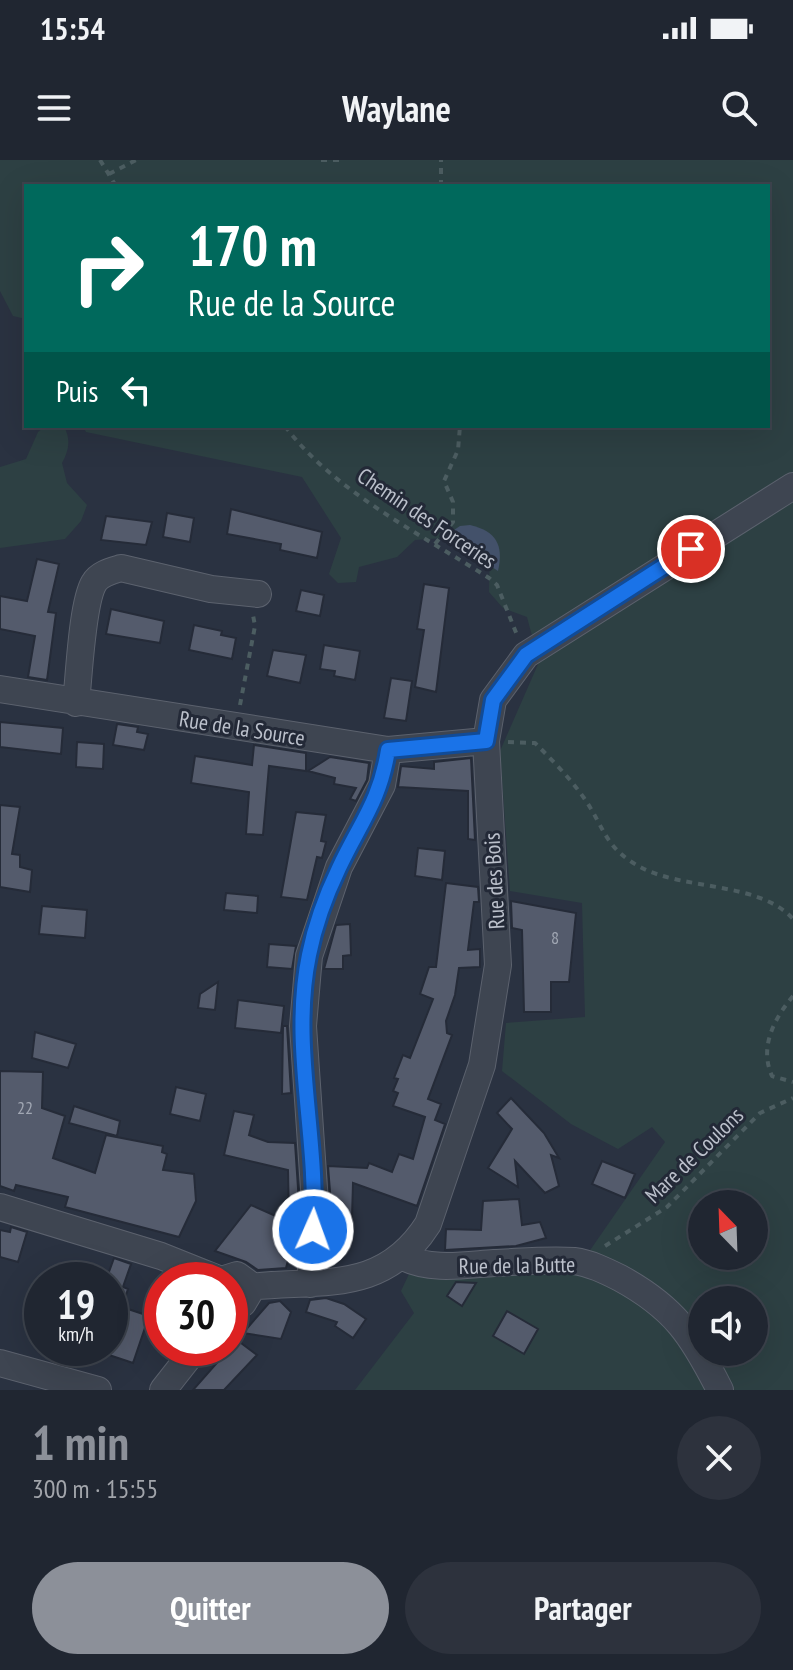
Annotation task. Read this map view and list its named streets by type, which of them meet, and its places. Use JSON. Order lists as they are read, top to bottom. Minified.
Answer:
{"streets":{"street":["Rue de la Source","Rue des Bois","Rue de la Butte"],"path":["Chemin des Forceries","Mare de Coulons"]},"crossings":[["Chemin des Forceries","Rue des Bois"],["Rue de la Source","Rue des Bois"],["Rue des Bois","Rue de la Butte"],["Mare de Coulons","Rue de la Butte"]],"house_numbers":["8","22"],"north":"top left","page":{"status":"15:54","header":"Waylane","turn":["170 m","Rue de la Source"],"then":"Puis","speed":"19 km/h","limit":"30","heading":["1 min","300 m · 15:55"],"buttons":["Quitter","Partager"]}}
